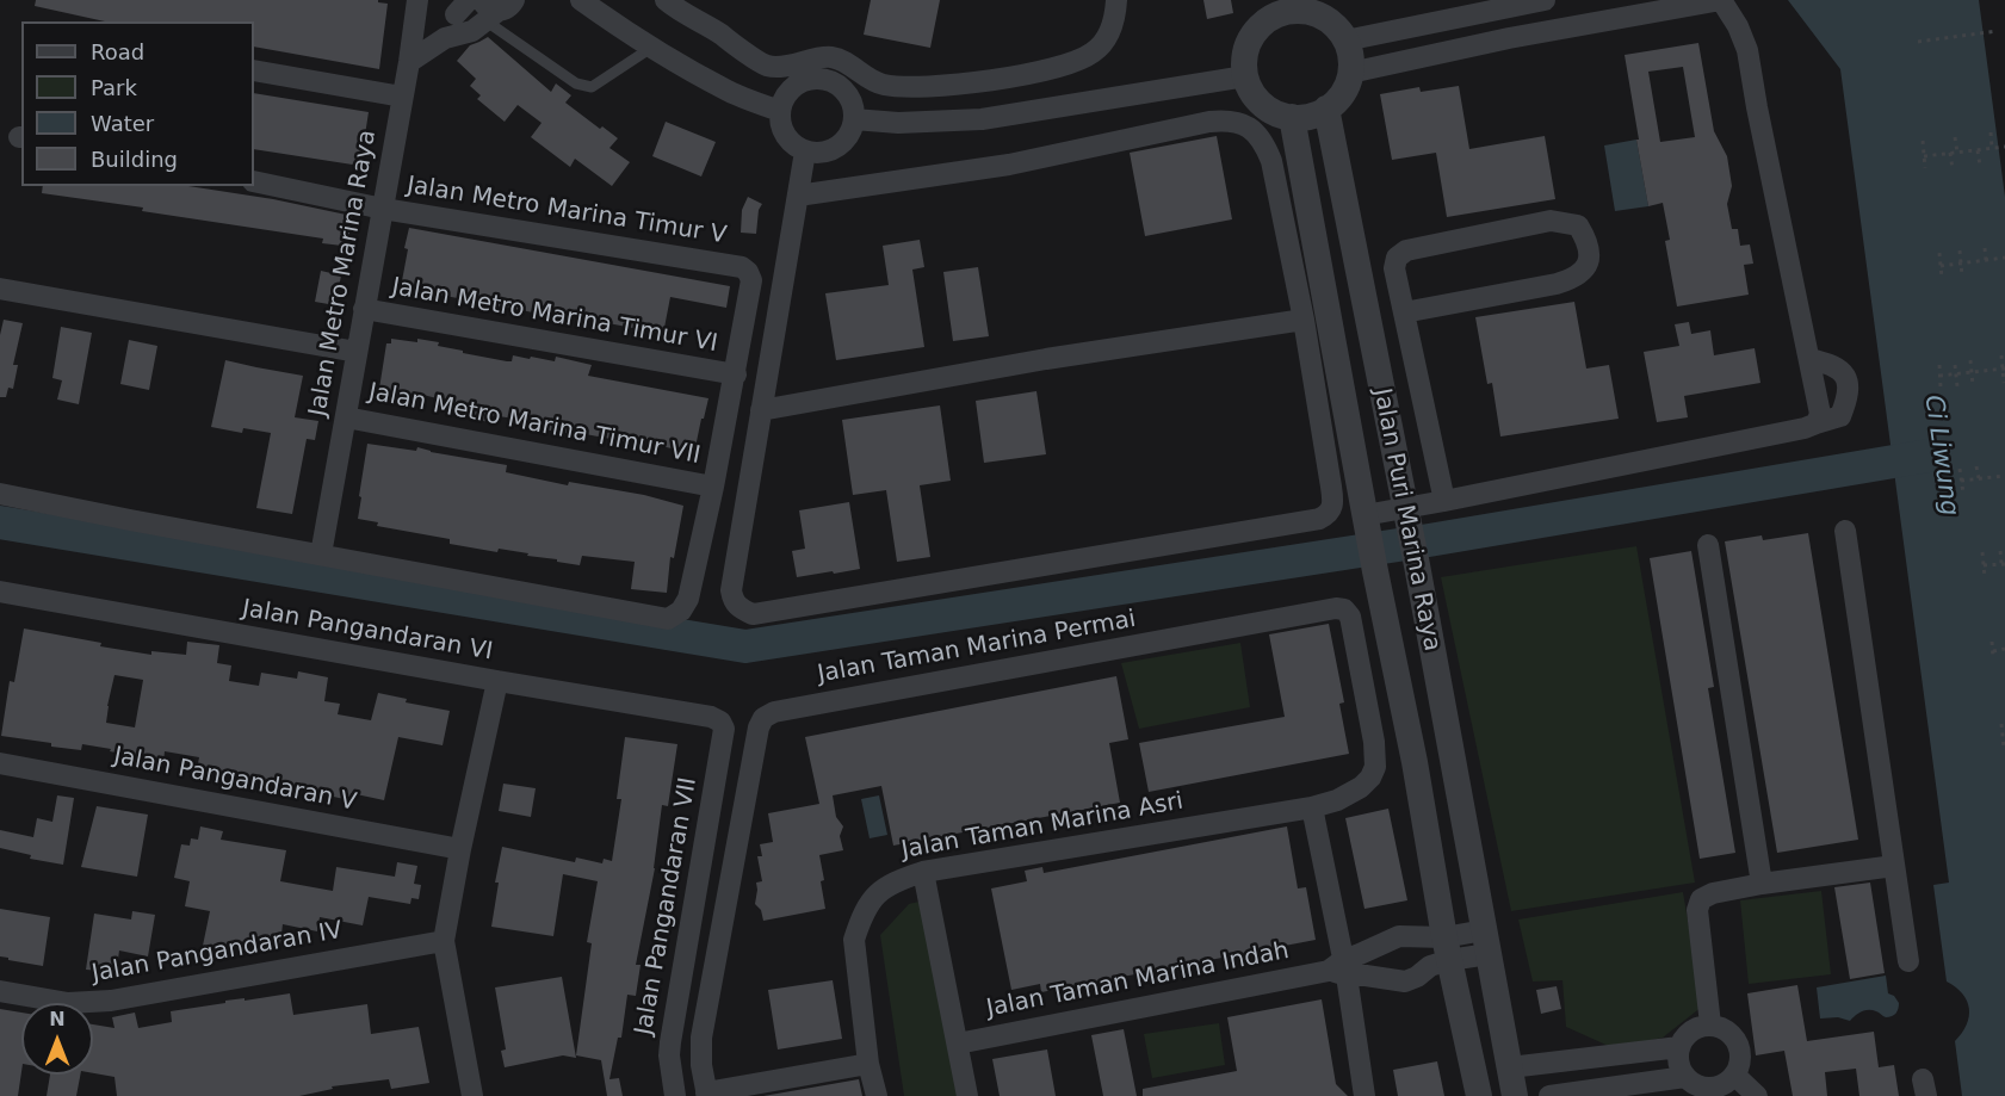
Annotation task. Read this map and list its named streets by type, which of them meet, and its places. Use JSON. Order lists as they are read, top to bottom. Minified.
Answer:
{"streets":{"street":["Jalan Metro Marina Timur V","Jalan Metro Marina Raya","Jalan Metro Marina Timur VI","Jalan Metro Marina Timur VII","Jalan Puri Marina Raya","Jalan Pangandaran VI","Jalan Taman Marina Permai","Jalan Pangandaran V","Jalan Taman Marina Asri","Jalan Pangandaran VII","Jalan Pangandaran IV","Jalan Taman Marina Indah"]},"crossings":[["Jalan Metro Marina Timur V","Jalan Metro Marina Raya"],["Jalan Metro Marina Timur V","Jalan Metro Marina Timur VI"],["Jalan Metro Marina Raya","Jalan Metro Marina Timur VI"],["Jalan Metro Marina Raya","Jalan Metro Marina Timur VII"],["Jalan Puri Marina Raya","Jalan Taman Marina Indah"],["Jalan Pangandaran VI","Jalan Pangandaran VII"],["Jalan Taman Marina Permai","Jalan Taman Marina Asri"]],"water":["Ci Liwung"],"legend":["Road","Park","Water","Building"],"north":"top"}
